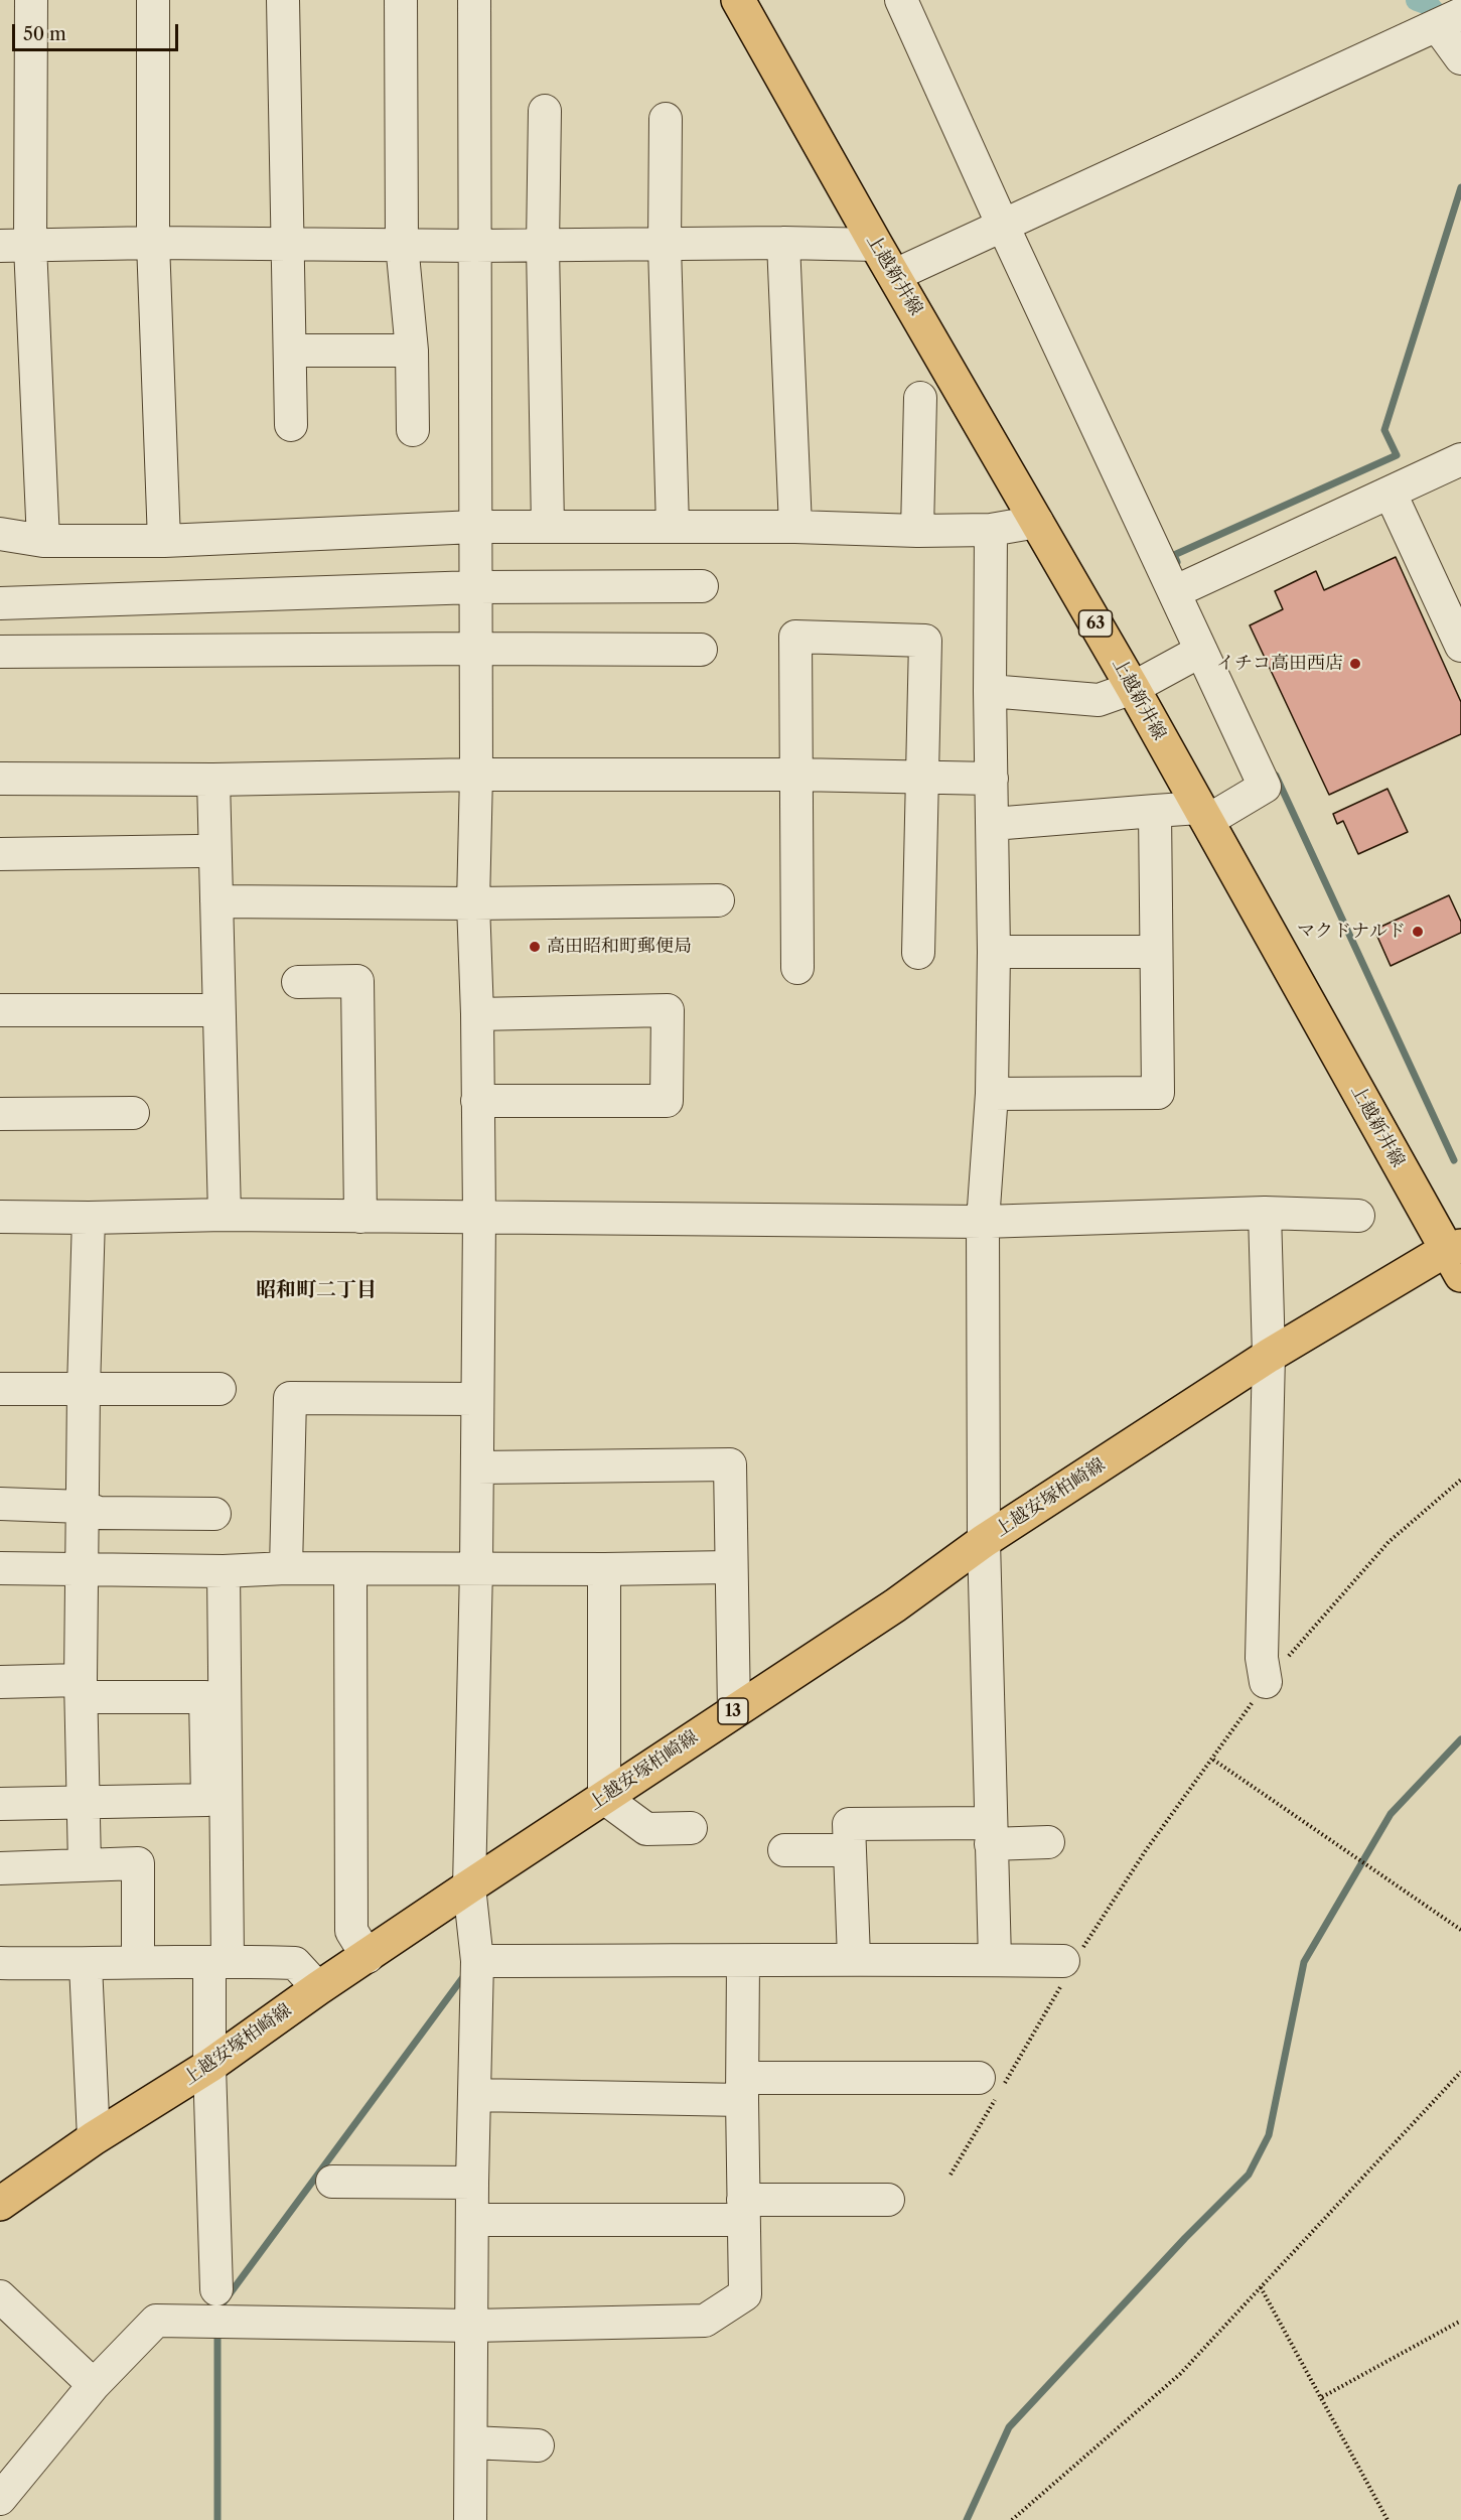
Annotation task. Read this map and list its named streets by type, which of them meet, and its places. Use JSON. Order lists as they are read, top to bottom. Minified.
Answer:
{"streets":{"main road":["上越新井線","63","上越安塚柏崎線","13"]},"crossings":[["上越新井線","上越安塚柏崎線"]],"districts":["昭和町二丁目"],"places":["イチコ高田西店","マクドナルド","高田昭和町郵便局"],"scale_bar":"50 m"}
